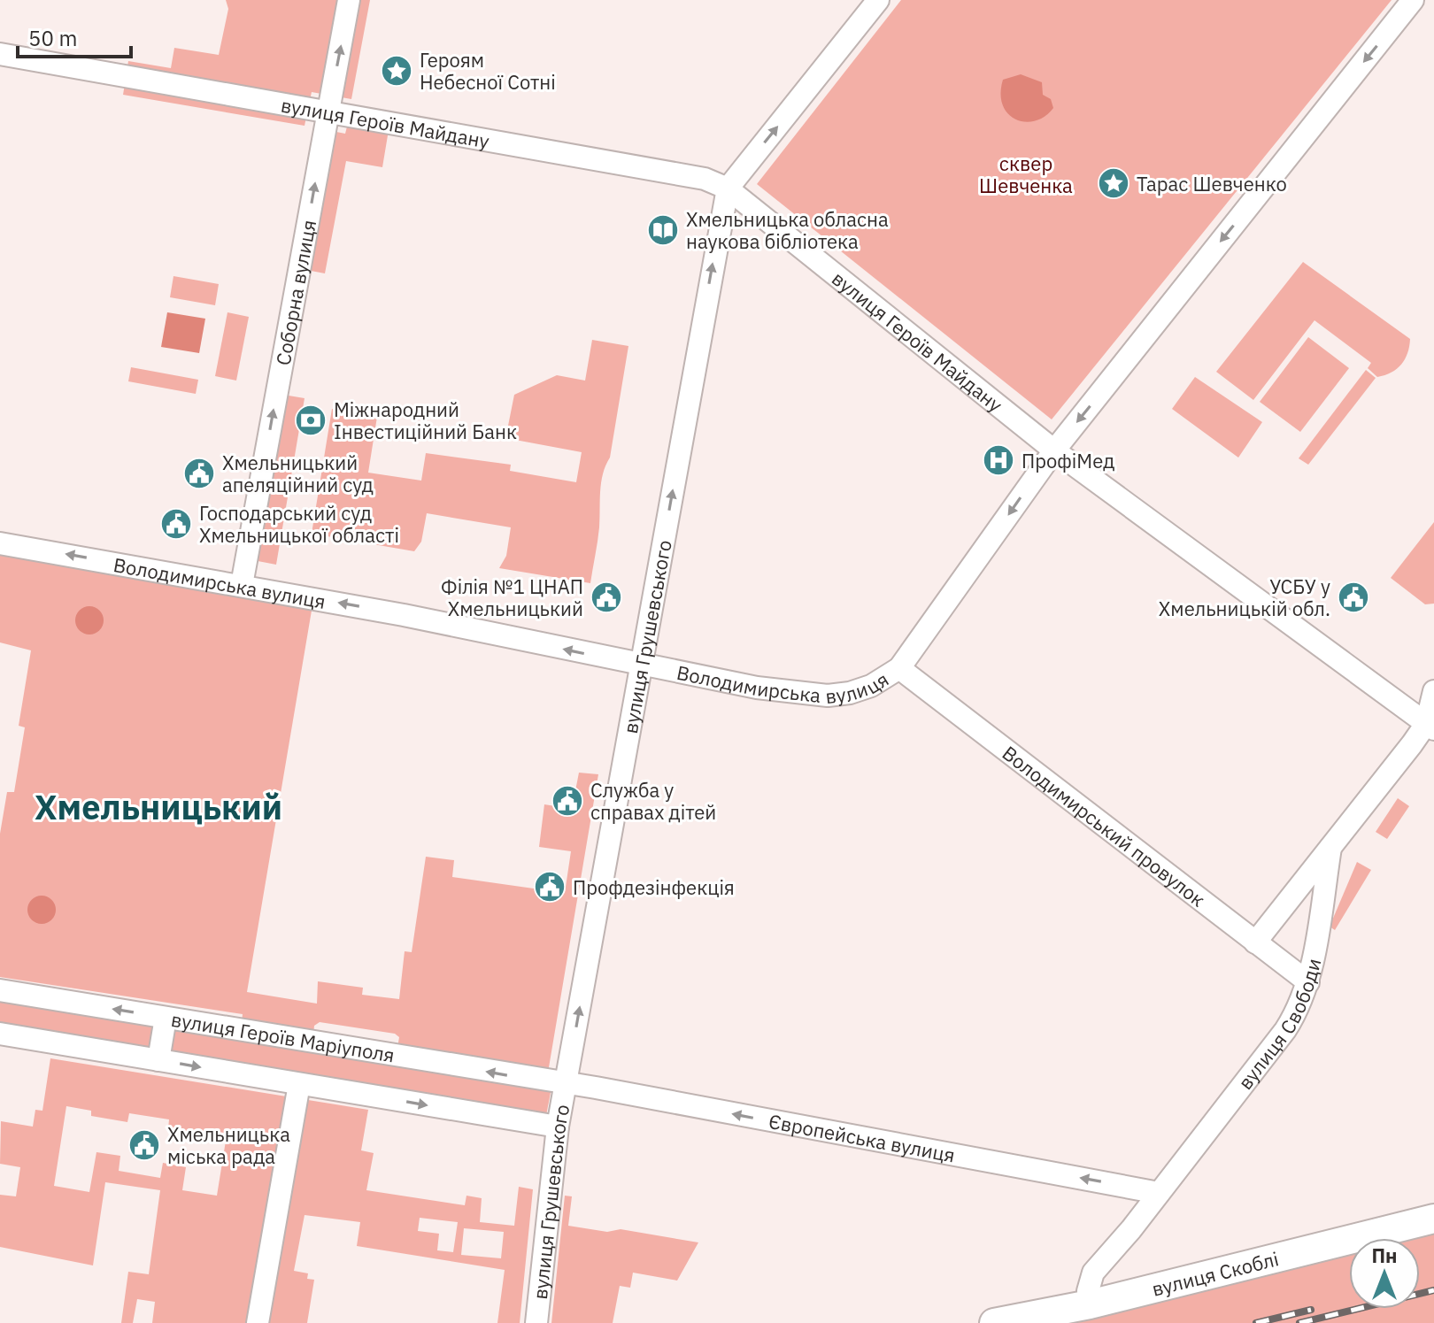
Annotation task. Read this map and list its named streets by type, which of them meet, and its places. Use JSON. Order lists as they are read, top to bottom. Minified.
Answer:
{"streets":{"main road":["вулиця Скоблі"],"street":["вулиця Героїв Майдану","Соборна вулиця","Володимирська вулиця","вулиця Грушевського","Володимирський провулок","вулиця Свободи","вулиця Героїв Маріуполя","Європейська вулиця"]},"crossings":[["вулиця Героїв Майдану","Соборна вулиця"],["вулиця Героїв Майдану","Володимирська вулиця"],["вулиця Героїв Майдану","вулиця Грушевського"],["вулиця Героїв Майдану","вулиця Свободи"],["Соборна вулиця","Володимирська вулиця"],["Володимирська вулиця","вулиця Грушевського"],["Володимирська вулиця","Володимирський провулок"],["вулиця Грушевського","вулиця Героїв Маріуполя"],["вулиця Грушевського","Європейська вулиця"],["Володимирський провулок","вулиця Свободи"],["вулиця Свободи","Європейська вулиця"],["вулиця Свободи","вулиця Скоблі"],["вулиця Героїв Маріуполя","Європейська вулиця"]],"one_way":["Соборна вулиця","Володимирська вулиця","вулиця Грушевського","Європейська вулиця"],"districts":["Хмельницький"],"parks":["сквер Шевченка"],"places":{"place":["Героям Небесної Сотні","Тарас Шевченко"],"library":["Хмельницька обласна наукова бібліотека"],"bank":["Міжнародний Інвестиційний Банк"],"hospital":["ПрофіМед"],"public building":["Хмельницький апеляційний суд","Господарський суд Хмельницької області","Філія №1 ЦНАП Хмельницький","УСБУ у Хмельницькій обл.","Служба у справах дітей","Профдезінфекція","Хмельницька міська рада"]},"scale_bar":"50 m","north":"top"}
